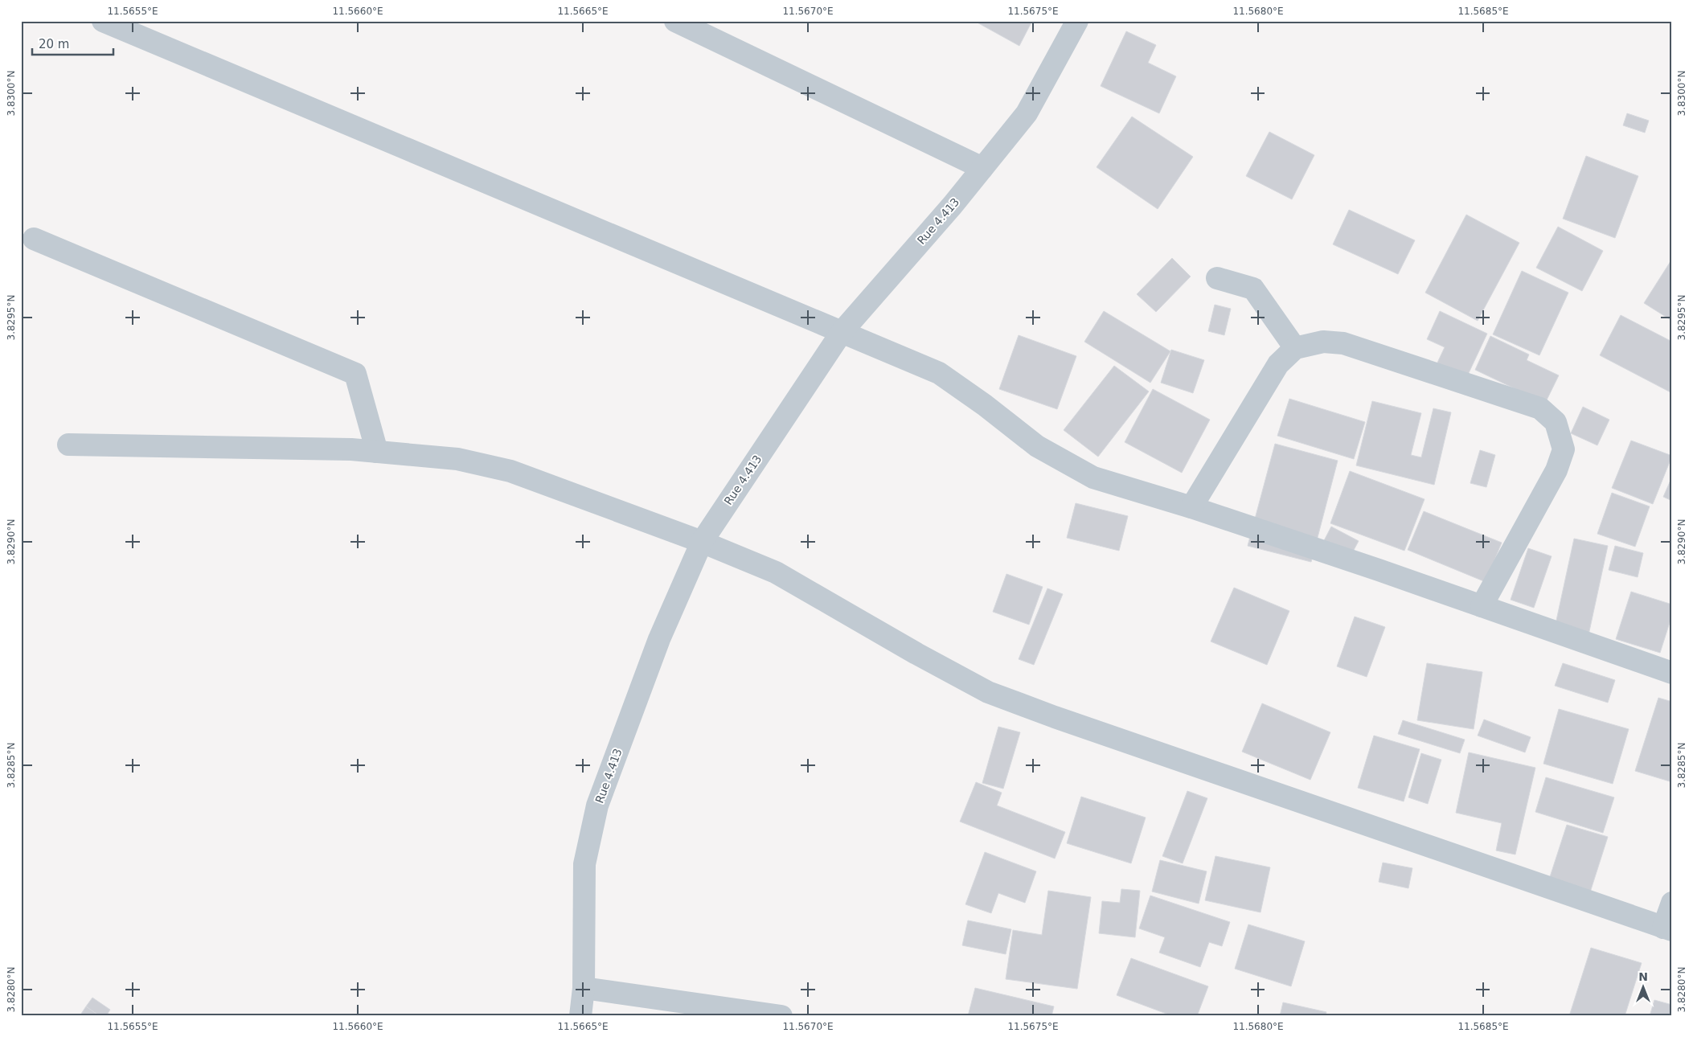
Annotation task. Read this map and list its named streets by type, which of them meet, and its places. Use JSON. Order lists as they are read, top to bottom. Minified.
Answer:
{"streets":{"street":["Rue 4.413"]},"scale_bar":"20 m","north":"top","coordinates":["11.5655°E","11.5660°E","11.5665°E","11.5670°E","11.5675°E","11.5680°E","11.5685°E","3.8300°N","3.8295°N","3.8290°N","3.8285°N","3.8280°N"]}
